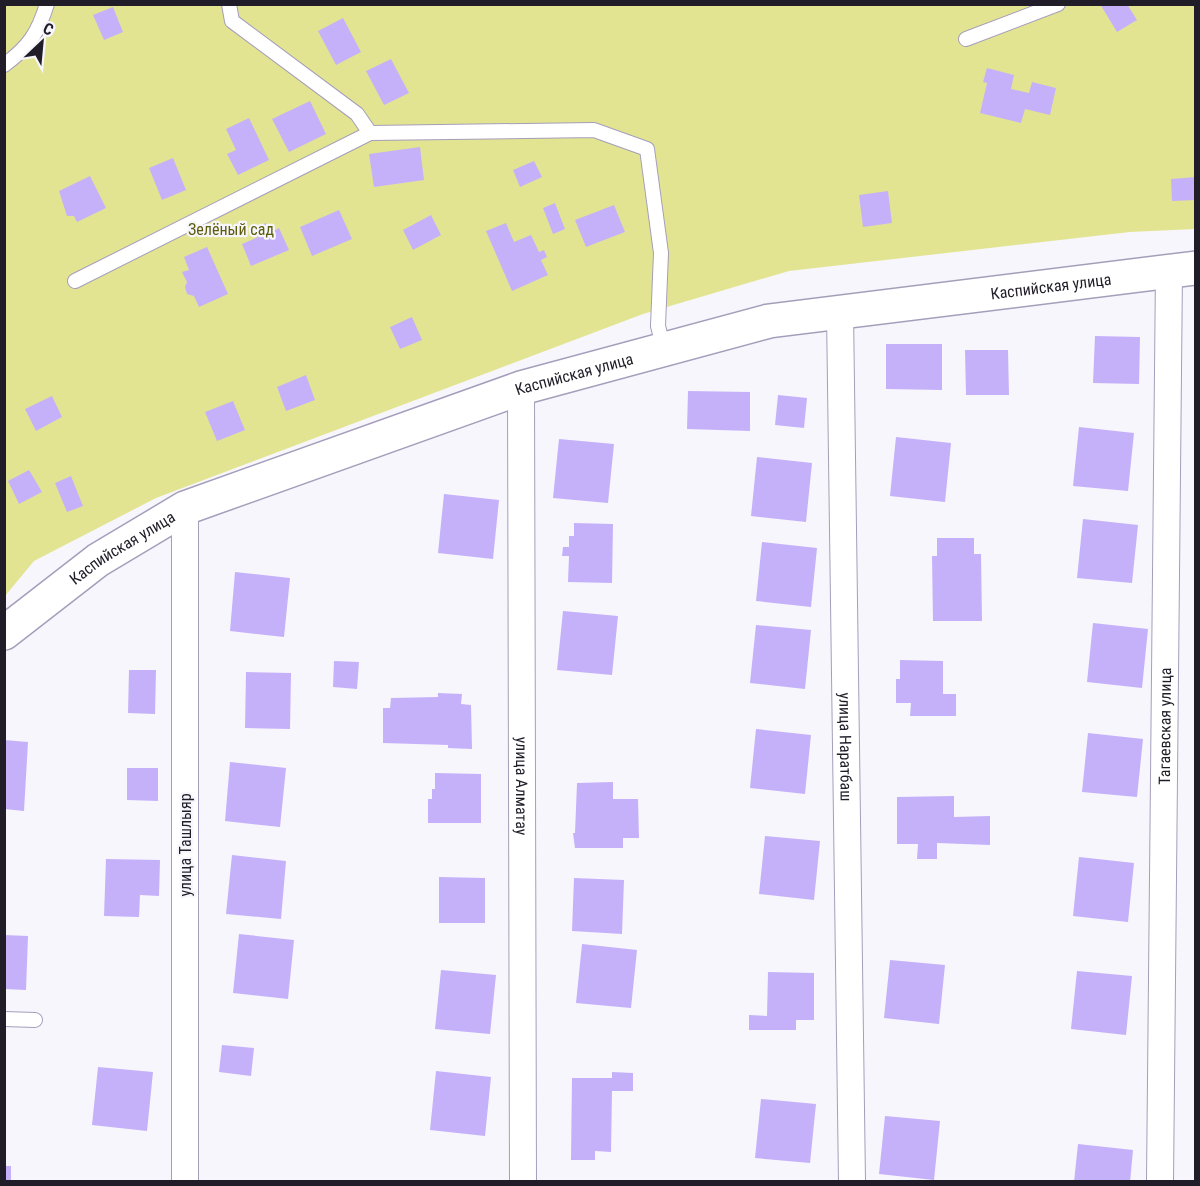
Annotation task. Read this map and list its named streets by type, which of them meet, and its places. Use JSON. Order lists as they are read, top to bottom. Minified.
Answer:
{"streets":{"street":["Каспийская улица","Тагаевская улица","улица Наратбаш","улица Алматау","улица Ташлыяр"]},"crossings":[["Каспийская улица","Тагаевская улица"],["Каспийская улица","улица Наратбаш"],["Каспийская улица","улица Алматау"],["Каспийская улица","улица Ташлыяр"]],"parks":["Зелёный сад"],"north":"top right"}
